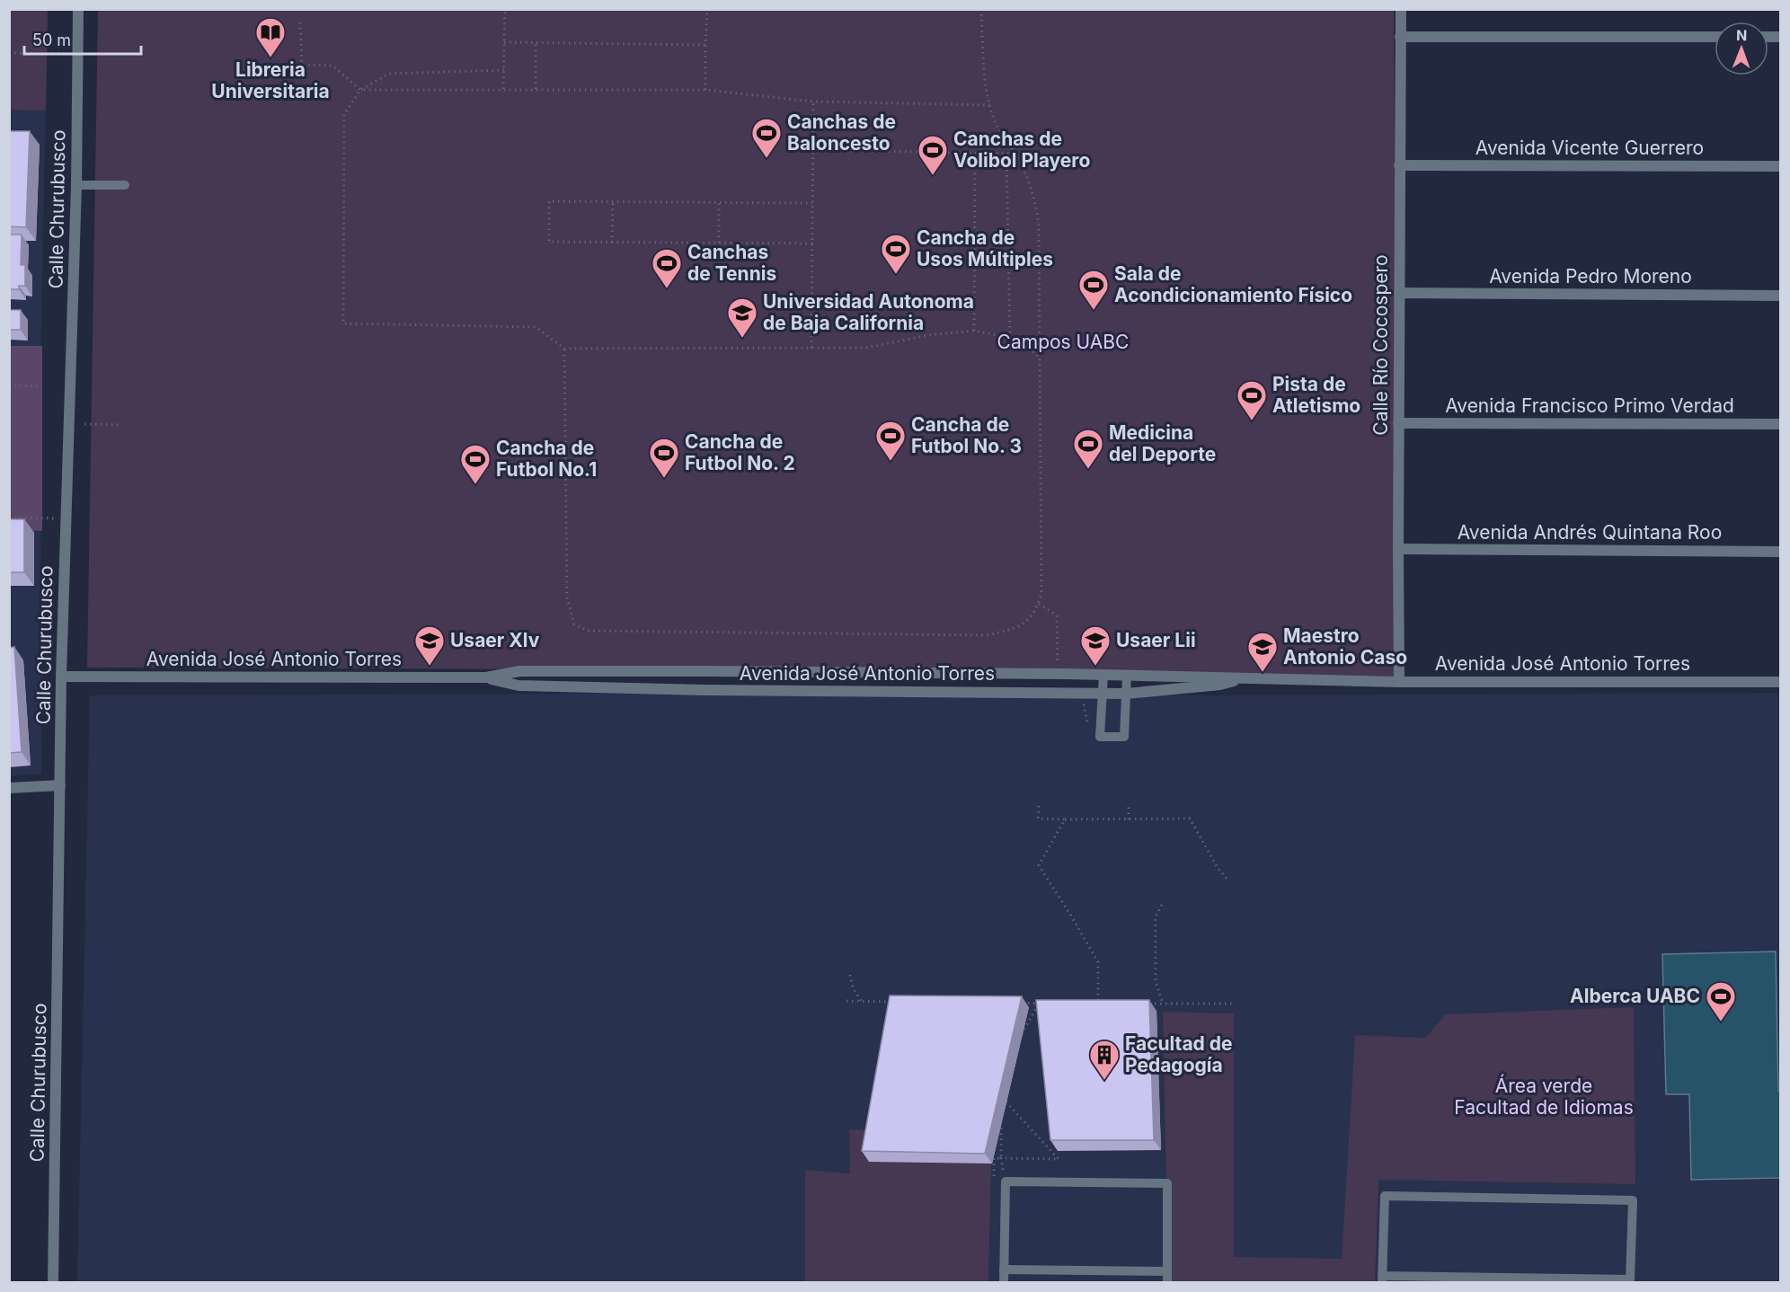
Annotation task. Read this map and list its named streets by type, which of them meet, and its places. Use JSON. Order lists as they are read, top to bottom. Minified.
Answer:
{"streets":{"street":["Avenida Vicente Guerrero","Calle Churubusco","Avenida Pedro Moreno","Calle Río Cocospero","Avenida Francisco Primo Verdad","Avenida Andrés Quintana Roo","Avenida José Antonio Torres"]},"crossings":[["Avenida Vicente Guerrero","Calle Río Cocospero"],["Calle Churubusco","Avenida José Antonio Torres"],["Avenida Pedro Moreno","Calle Río Cocospero"],["Calle Río Cocospero","Avenida Francisco Primo Verdad"],["Calle Río Cocospero","Avenida Andrés Quintana Roo"],["Calle Río Cocospero","Avenida José Antonio Torres"]],"parks":["Campos UABC","Área verde Facultad de Idiomas"],"places":{"library":["Libreria Universitaria"],"sports":["Canchas de Baloncesto","Canchas de Volibol Playero","Cancha de Usos Múltiples","Canchas de Tennis","Sala de Acondicionamiento Físico","Pista de Atletismo","Cancha de Futbol No. 3","Medicina del Deporte","Cancha de Futbol No. 2","Cancha de Futbol No.1","Alberca UABC"],"school or university":["Universidad Autonoma de Baja California","Usaer Xlv","Usaer Lii","Maestro Antonio Caso"],"building":["Facultad de Pedagogía"]},"scale_bar":"50 m","north":"top"}
